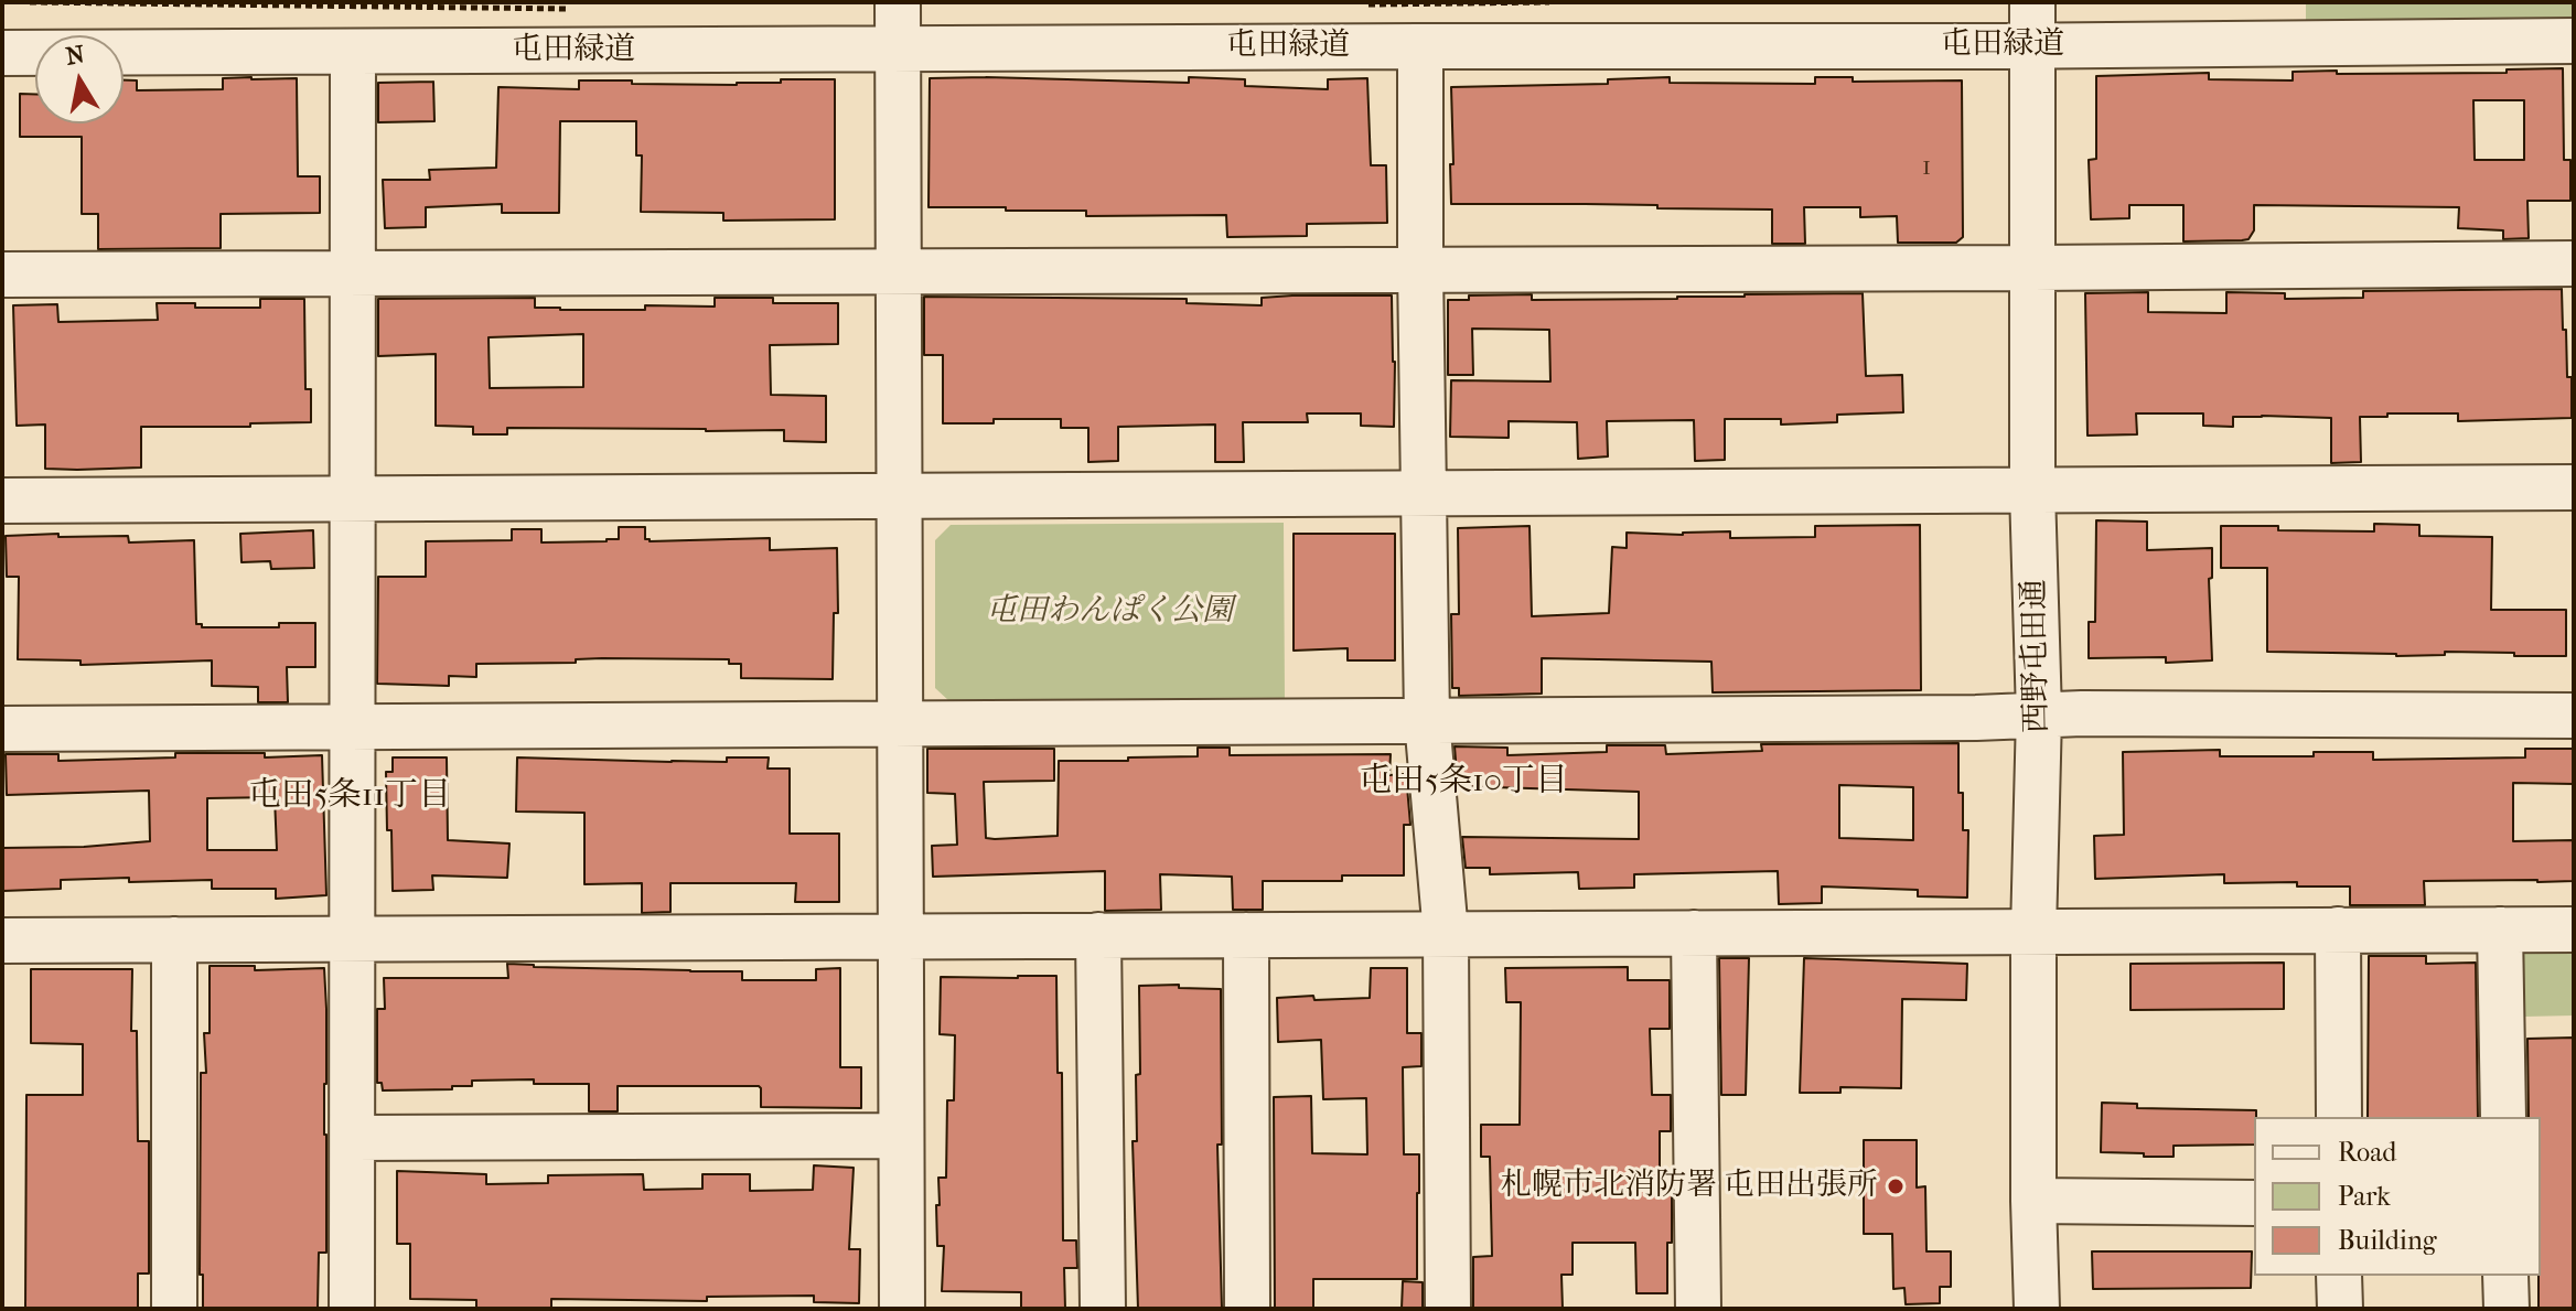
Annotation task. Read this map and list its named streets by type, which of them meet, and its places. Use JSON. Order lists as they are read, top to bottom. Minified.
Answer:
{"streets":{"street":["屯田緑道","西野屯田通"]},"crossings":[["屯田緑道","西野屯田通"]],"districts":["屯田5条10丁目","屯田5条11丁目"],"parks":["屯田わんぱく公園"],"places":["札幌市北消防署 屯田出張所"],"house_numbers":["1"],"legend":["Road","Park","Building"],"north":"top"}
